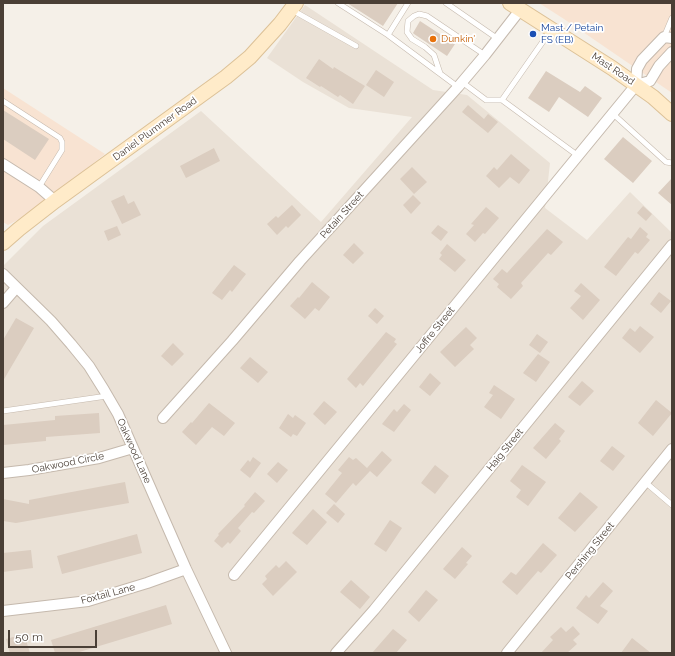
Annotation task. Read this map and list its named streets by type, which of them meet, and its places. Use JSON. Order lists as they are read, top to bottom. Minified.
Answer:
{"streets":{"street":["Mast Road","Daniel Plummer Road","Petain Street","Joffre Street","Haig Street","Oakwood Lane","Oakwood Circle","Pershing Street","Foxtail Lane"]},"crossings":[["Mast Road","Petain Street"],["Mast Road","Joffre Street"],["Oakwood Lane","Oakwood Circle"],["Oakwood Lane","Foxtail Lane"]],"places":["Mast / Petain FS (EB)","Dunkin'"],"scale_bar":"50 m"}
